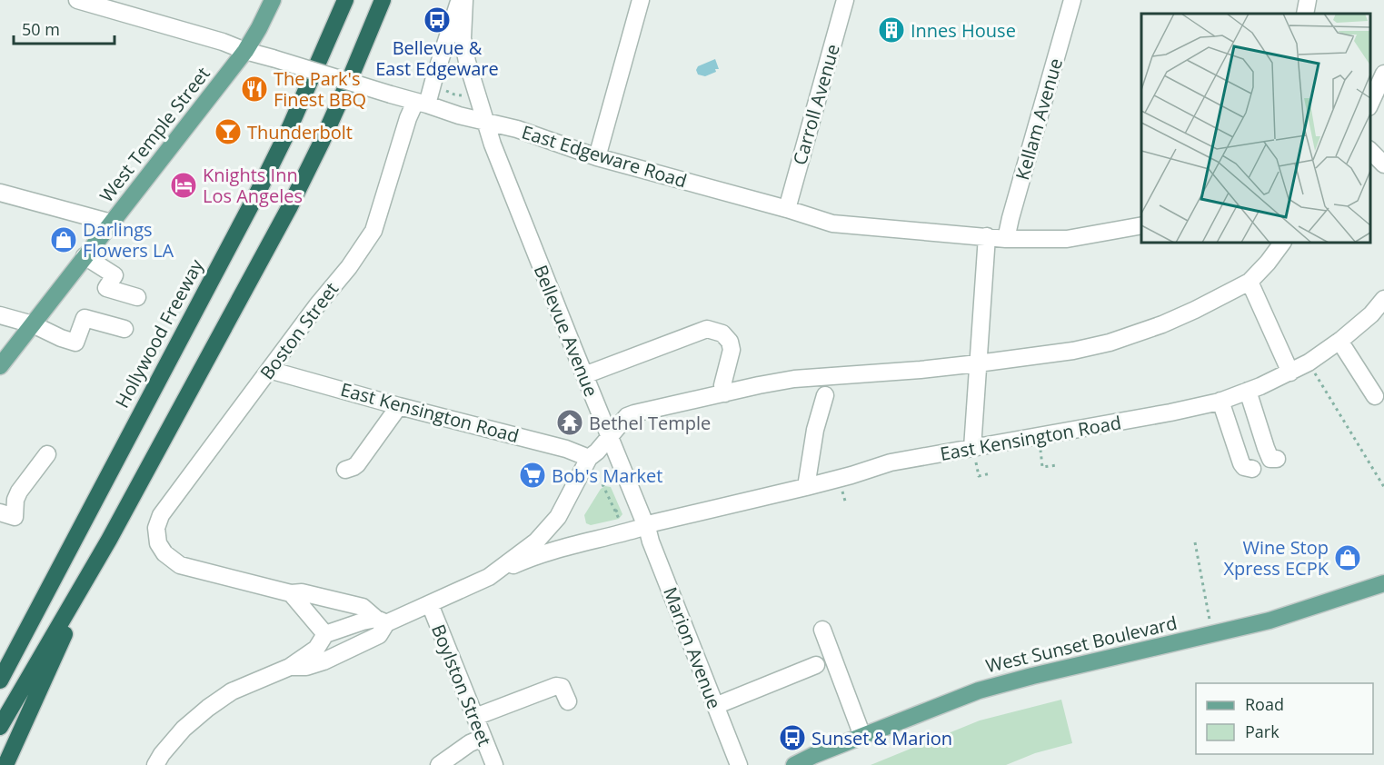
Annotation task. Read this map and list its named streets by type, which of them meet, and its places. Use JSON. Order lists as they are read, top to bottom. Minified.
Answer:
{"streets":{"highway":["Hollywood Freeway"],"main road":["West Temple Street","West Sunset Boulevard"],"street":["Carroll Avenue","Kellam Avenue","East Edgeware Road","Boston Street","Bellevue Avenue","East Kensington Road","Marion Avenue","Boylston Street"]},"crossings":[["Carroll Avenue","East Edgeware Road"],["Kellam Avenue","East Edgeware Road"],["West Temple Street","East Edgeware Road"],["East Edgeware Road","Boston Street"],["East Edgeware Road","Bellevue Avenue"],["Boston Street","East Kensington Road"],["Bellevue Avenue","Marion Avenue"],["East Kensington Road","Marion Avenue"]],"places":{"bus stop":["Bellevue & East Edgeware","Sunset & Marion"],"building":["Innes House"],"restaurant":["The Park's Finest BBQ"],"bar":["Thunderbolt"],"hotel":["Knights Inn Los Angeles"],"shop":["Darlings Flowers LA","Wine Stop Xpress ECPK"],"temple":["Bethel Temple"],"supermarket":["Bob's Market"]},"legend":["Road","Park"],"scale_bar":"50 m"}
